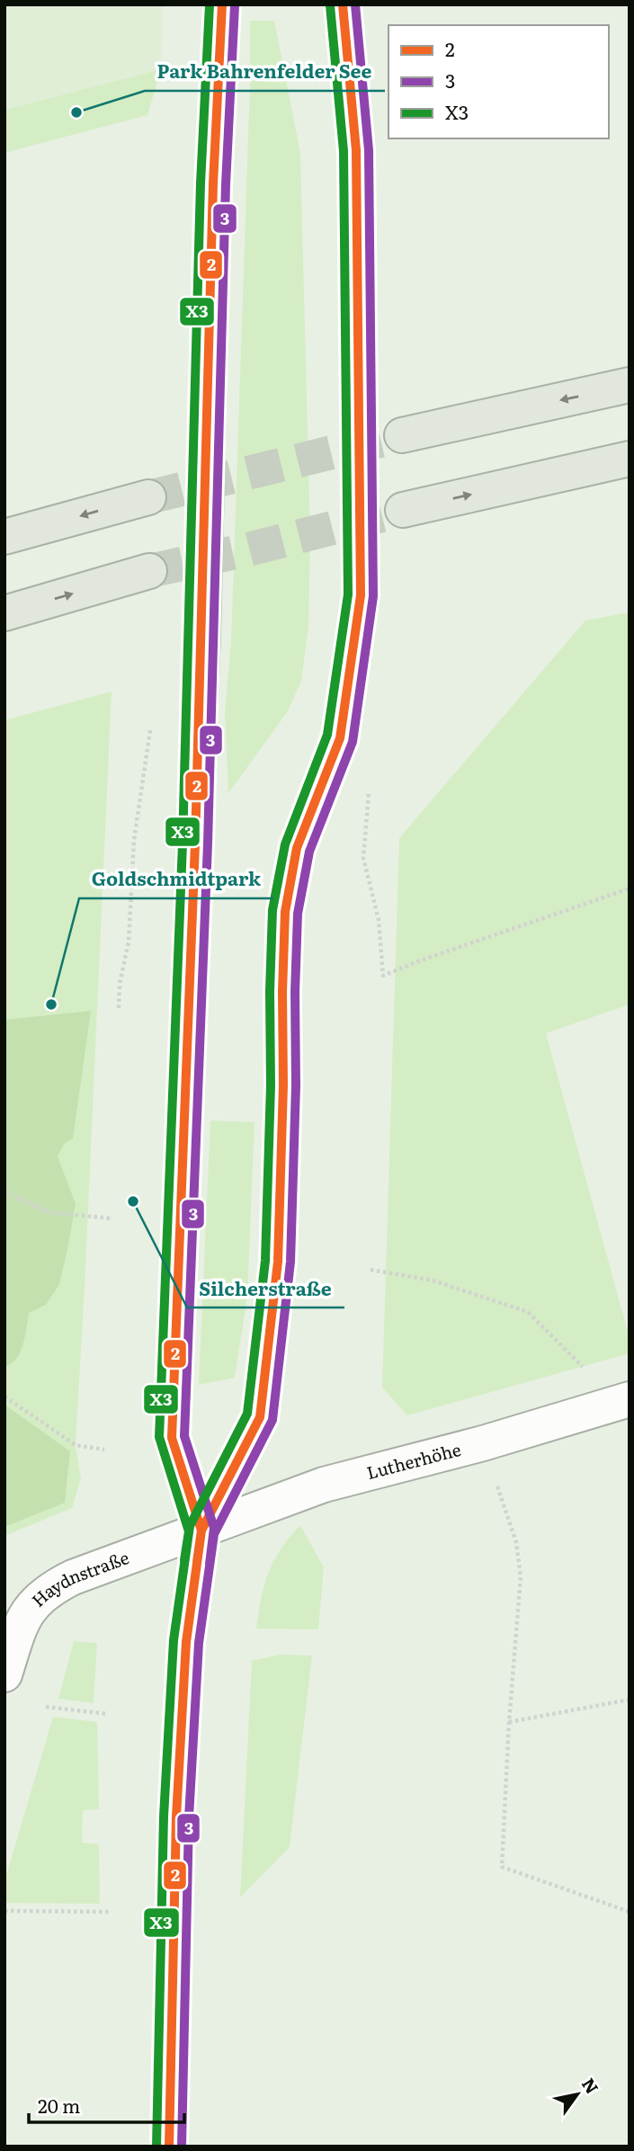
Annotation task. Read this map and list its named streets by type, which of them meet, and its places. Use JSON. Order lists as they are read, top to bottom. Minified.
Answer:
{"streets":{"street":["Lutherhöhe","Haydnstraße"]},"crossings":[["Lutherhöhe","Haydnstraße"]],"places":["Park Bahrenfelder See","Goldschmidtpark","Silcherstraße"],"lines":["transit line 2","transit line 3","transit line X3"],"legend":["2","3","X3"],"scale_bar":"20 m","north":"top right"}
